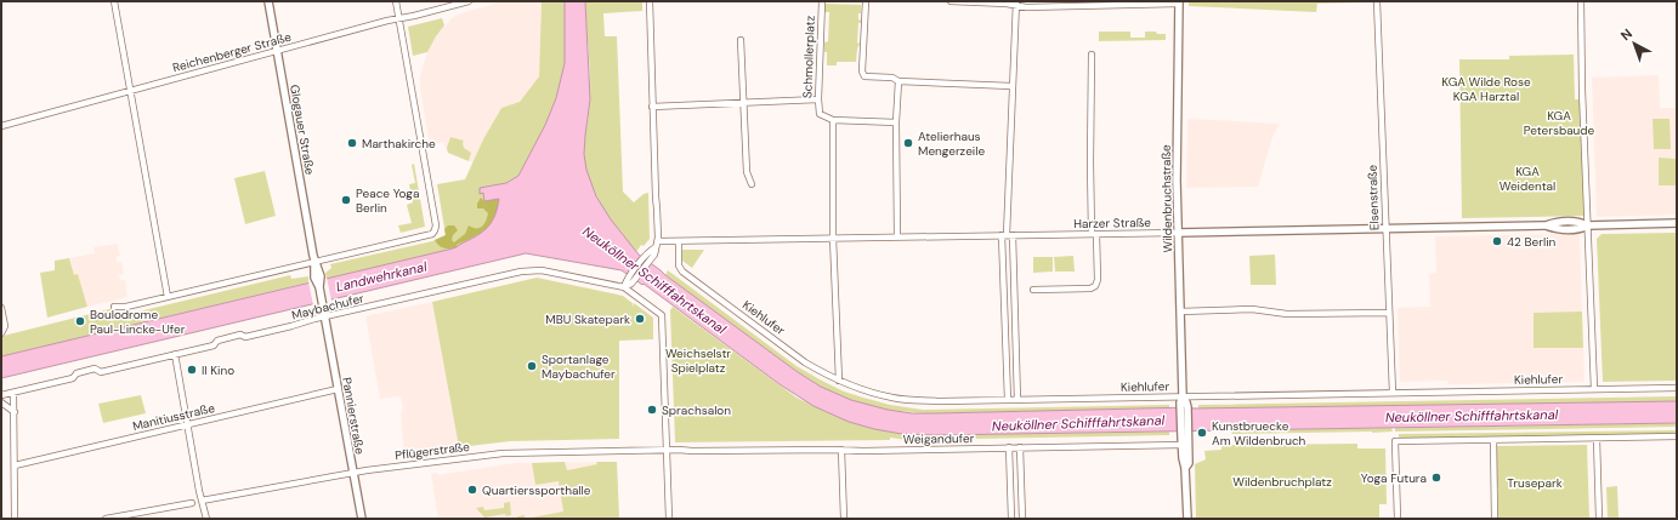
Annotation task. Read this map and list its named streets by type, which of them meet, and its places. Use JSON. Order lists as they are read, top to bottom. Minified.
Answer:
{"streets":{"street":["Reichenberger Straße","Schmollerplatz","Glogauer Straße","Elsenstraße","Wildenbruchstraße","Harzer Straße","Maybachufer","Kiehlufer","Pannierstraße","Manitiusstraße","Weigandufer","Pflügerstraße"]},"crossings":[["Reichenberger Straße","Glogauer Straße"],["Glogauer Straße","Pannierstraße"],["Elsenstraße","Harzer Straße"],["Elsenstraße","Kiehlufer"],["Wildenbruchstraße","Harzer Straße"],["Wildenbruchstraße","Kiehlufer"],["Wildenbruchstraße","Weigandufer"],["Harzer Straße","Kiehlufer"],["Maybachufer","Pannierstraße"],["Maybachufer","Weigandufer"],["Maybachufer","Pflügerstraße"],["Pannierstraße","Manitiusstraße"],["Pannierstraße","Pflügerstraße"],["Weigandufer","Pflügerstraße"]],"water":["Landwehrkanal","Neuköllner Schifffahrtskanal"],"parks":["KGA Wilde Rose KGA Harztal","KGA Petersbaude","KGA Weidental","Weichselstr Spielplatz","Wildenbruchplatz","Trusepark"],"places":["Marthakirche","Atelierhaus Mengerzeile","Peace Yoga Berlin","42 Berlin","MBU Skatepark","Boulodrome Paul-Lincke-Ufer","Sportanlage Maybachufer","Il Kino","Sprachsalon","Kunstbruecke Am Wildenbruch","Yoga Futura","Quartierssporthalle"],"north":"top left"}
